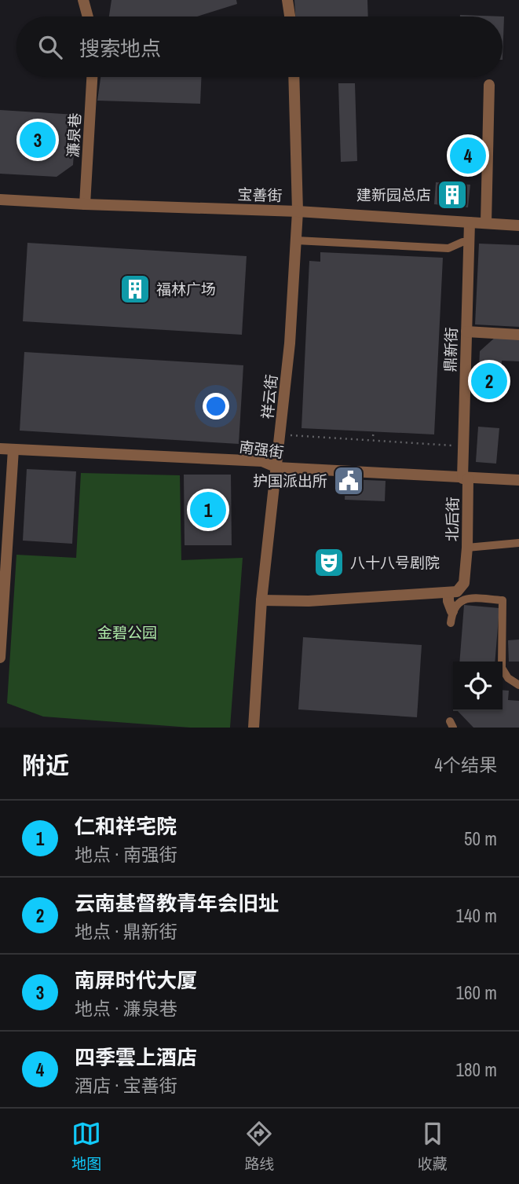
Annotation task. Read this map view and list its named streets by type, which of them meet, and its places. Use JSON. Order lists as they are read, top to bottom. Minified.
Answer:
{"streets":{"street":["濂泉巷","宝善街","鼎新街","祥云街","南强街","北后街"]},"crossings":[["濂泉巷","宝善街"],["宝善街","鼎新街"],["宝善街","祥云街"],["鼎新街","南强街"],["鼎新街","北后街"],["祥云街","南强街"],["南强街","北后街"]],"parks":["金碧公园"],"places":{"building":["建新园总店","福林广场"],"public building":["护国派出所"],"theatre":["八十八号剧院"]},"page":{"search":"搜索地点","pins":["3","4","2","1"],"heading":["附近","4个结果"],"list":[{"mark":"1","name":"仁和祥宅院","note":"地点 · 南强街","value":"50 m"},{"mark":"2","name":"云南基督教青年会旧址","note":"地点 · 鼎新街","value":"140 m"},{"mark":"3","name":"南屏时代大厦","note":"地点 · 濂泉巷","value":"160 m"},{"mark":"4","name":"四季雲上酒店","note":"酒店 · 宝善街","value":"180 m"}],"nav":["地图","路线","收藏"]}}
